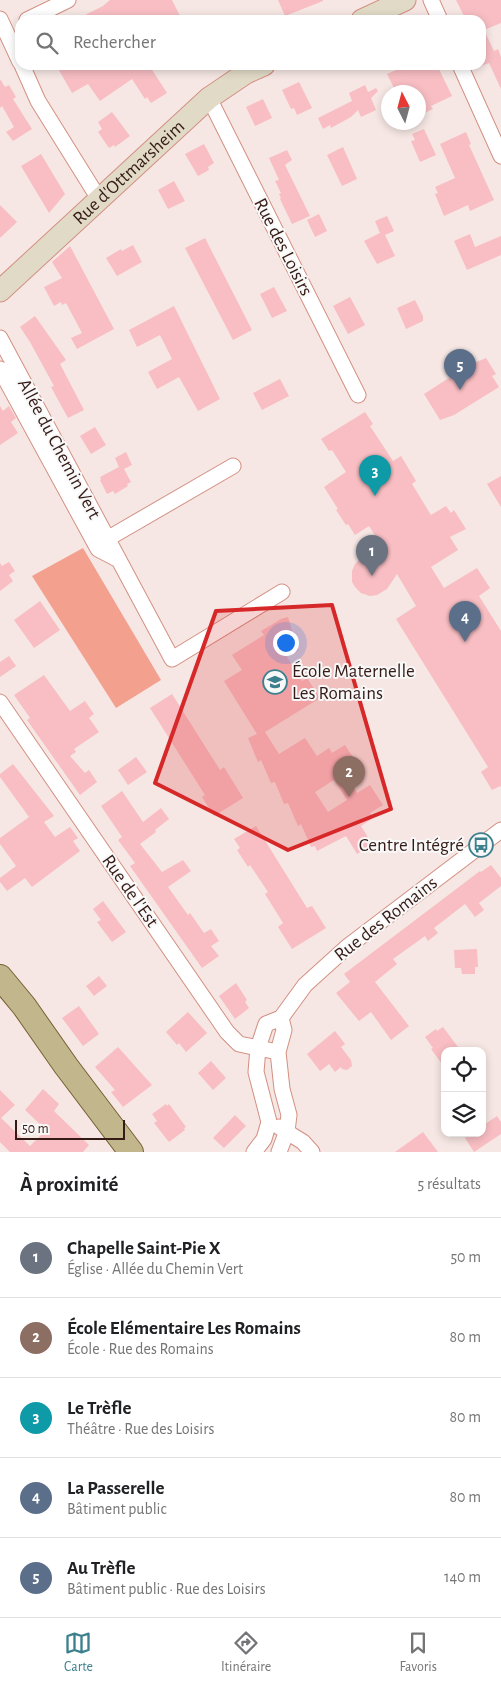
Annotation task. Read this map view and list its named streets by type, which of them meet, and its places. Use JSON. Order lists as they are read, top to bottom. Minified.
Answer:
{"streets":{"main road":["Rue d'Ottmarsheim"],"street":["Rue des Loisirs","Allée du Chemin Vert","Rue de l'Est","Rue des Romains"]},"crossings":[["Rue d'Ottmarsheim","Rue des Loisirs"],["Rue de l'Est","Rue des Romains"]],"places":{"school or university":["École Maternelle Les Romains"],"bus stop":["Centre Intégré"]},"scale_bar":"50 m","north":"top","page":{"search":"Rechercher","pins":["5","3","1","4","2"],"scale":"50 m","heading":["À proximité","5 résultats"],"list":[{"mark":"1","name":"Chapelle Saint-Pie X","note":"Église · Allée du Chemin Vert","value":"50 m"},{"mark":"2","name":"École Elémentaire Les Romains","note":"École · Rue des Romains","value":"80 m"},{"mark":"3","name":"Le Trèfle","note":"Théâtre · Rue des Loisirs","value":"80 m"},{"mark":"4","name":"La Passerelle","note":"Bâtiment public","value":"80 m"},{"mark":"5","name":"Au Trèfle","note":"Bâtiment public · Rue des Loisirs","value":"140 m"}],"nav":["Carte","Itinéraire","Favoris"]}}
